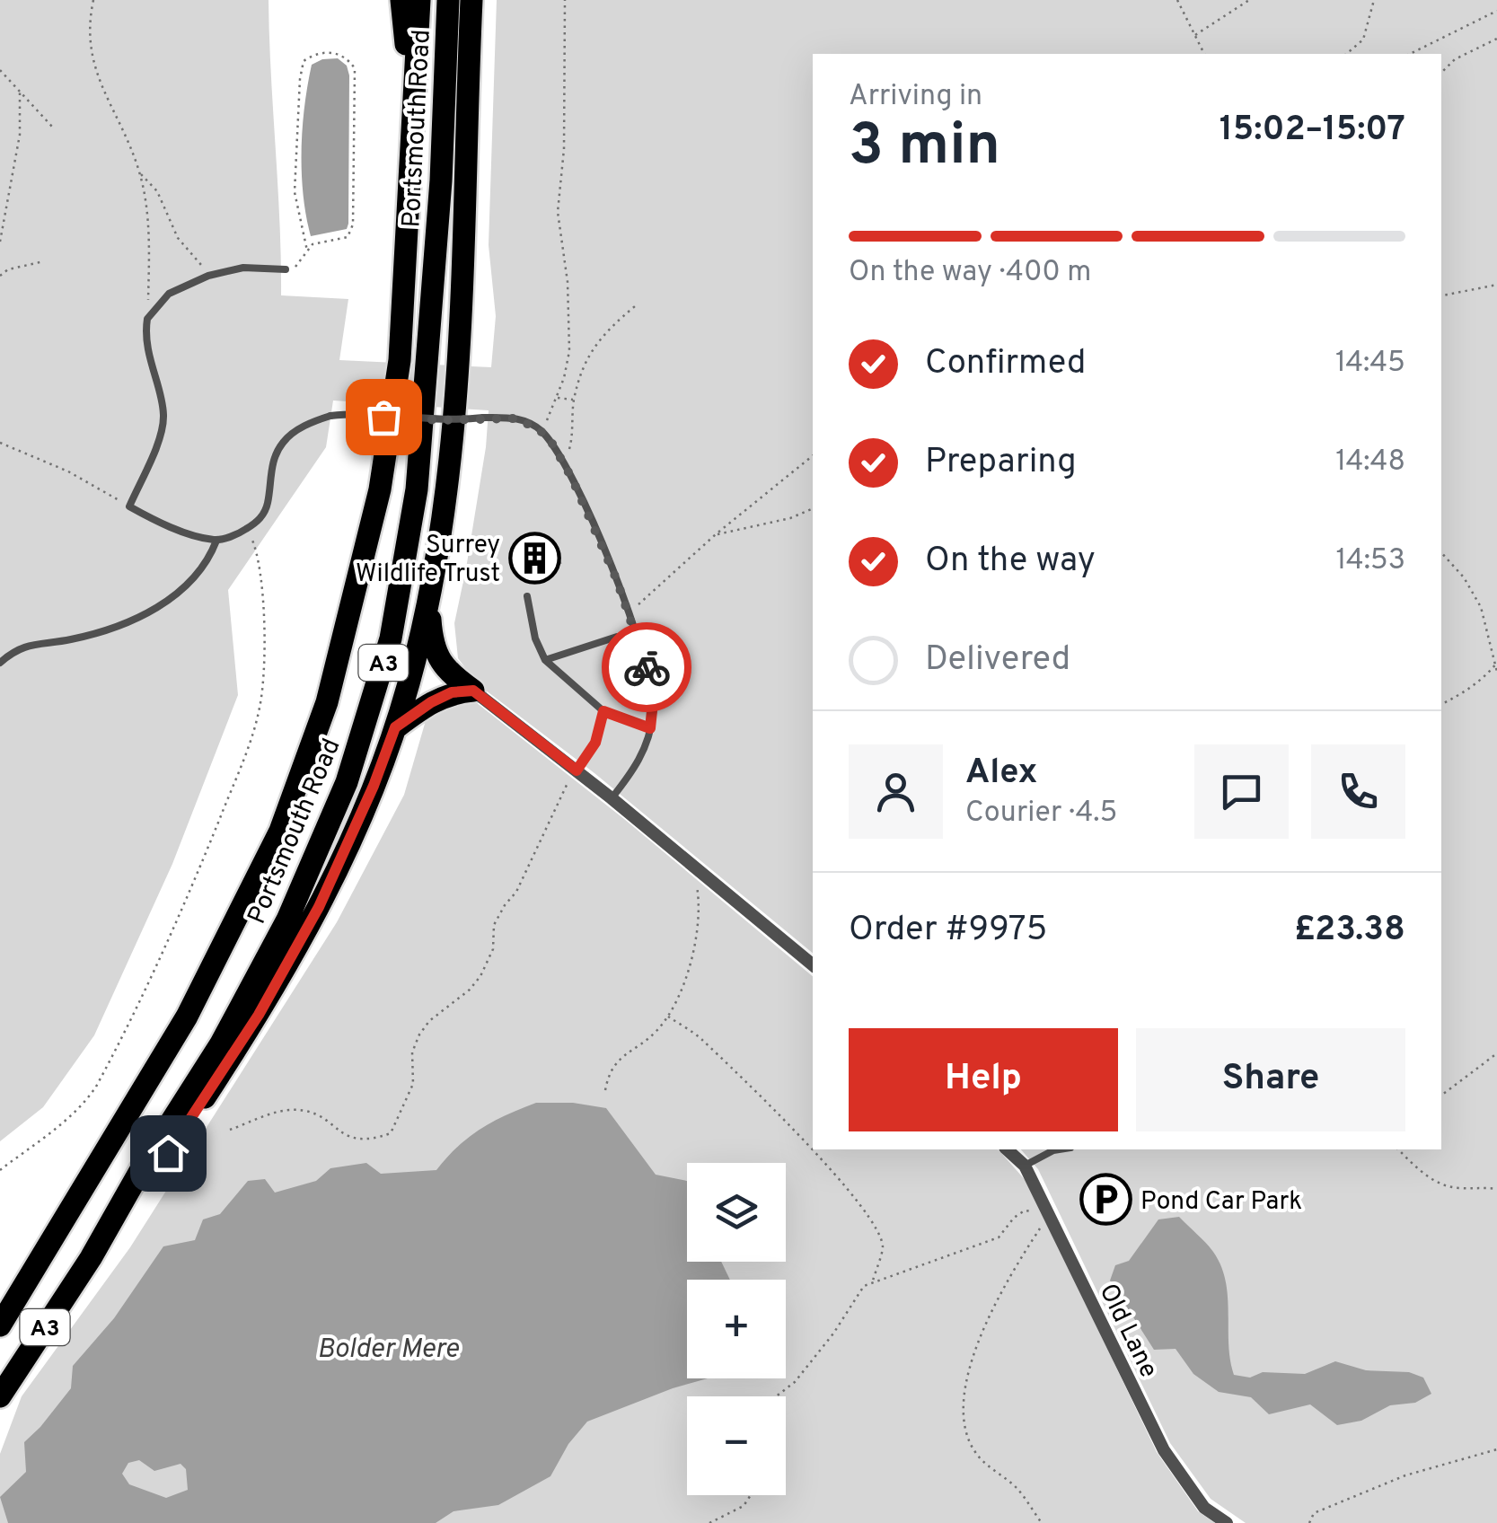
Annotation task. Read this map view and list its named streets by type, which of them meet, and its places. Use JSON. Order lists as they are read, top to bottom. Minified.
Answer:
{"streets":{"highway":["Portsmouth Road","A3"],"street":["Old Lane"]},"crossings":[["Portsmouth Road","A3"]],"water":["Bolder Mere"],"places":{"building":["Surrey Wildlife Trust"],"parking":["Pond Car Park"]},"page":{"heading":["3 min","Arriving in","15:02–15:07"],"panel":["Alex","Courier · 4.5","Order #9975","£23.38"],"bar":"On the way · 400 m","list":[["Confirmed","14:45"],["Preparing","14:48"],["On the way","14:53"],"Delivered"],"buttons":["Help","Share"],"map_buttons":["+","−"]}}
